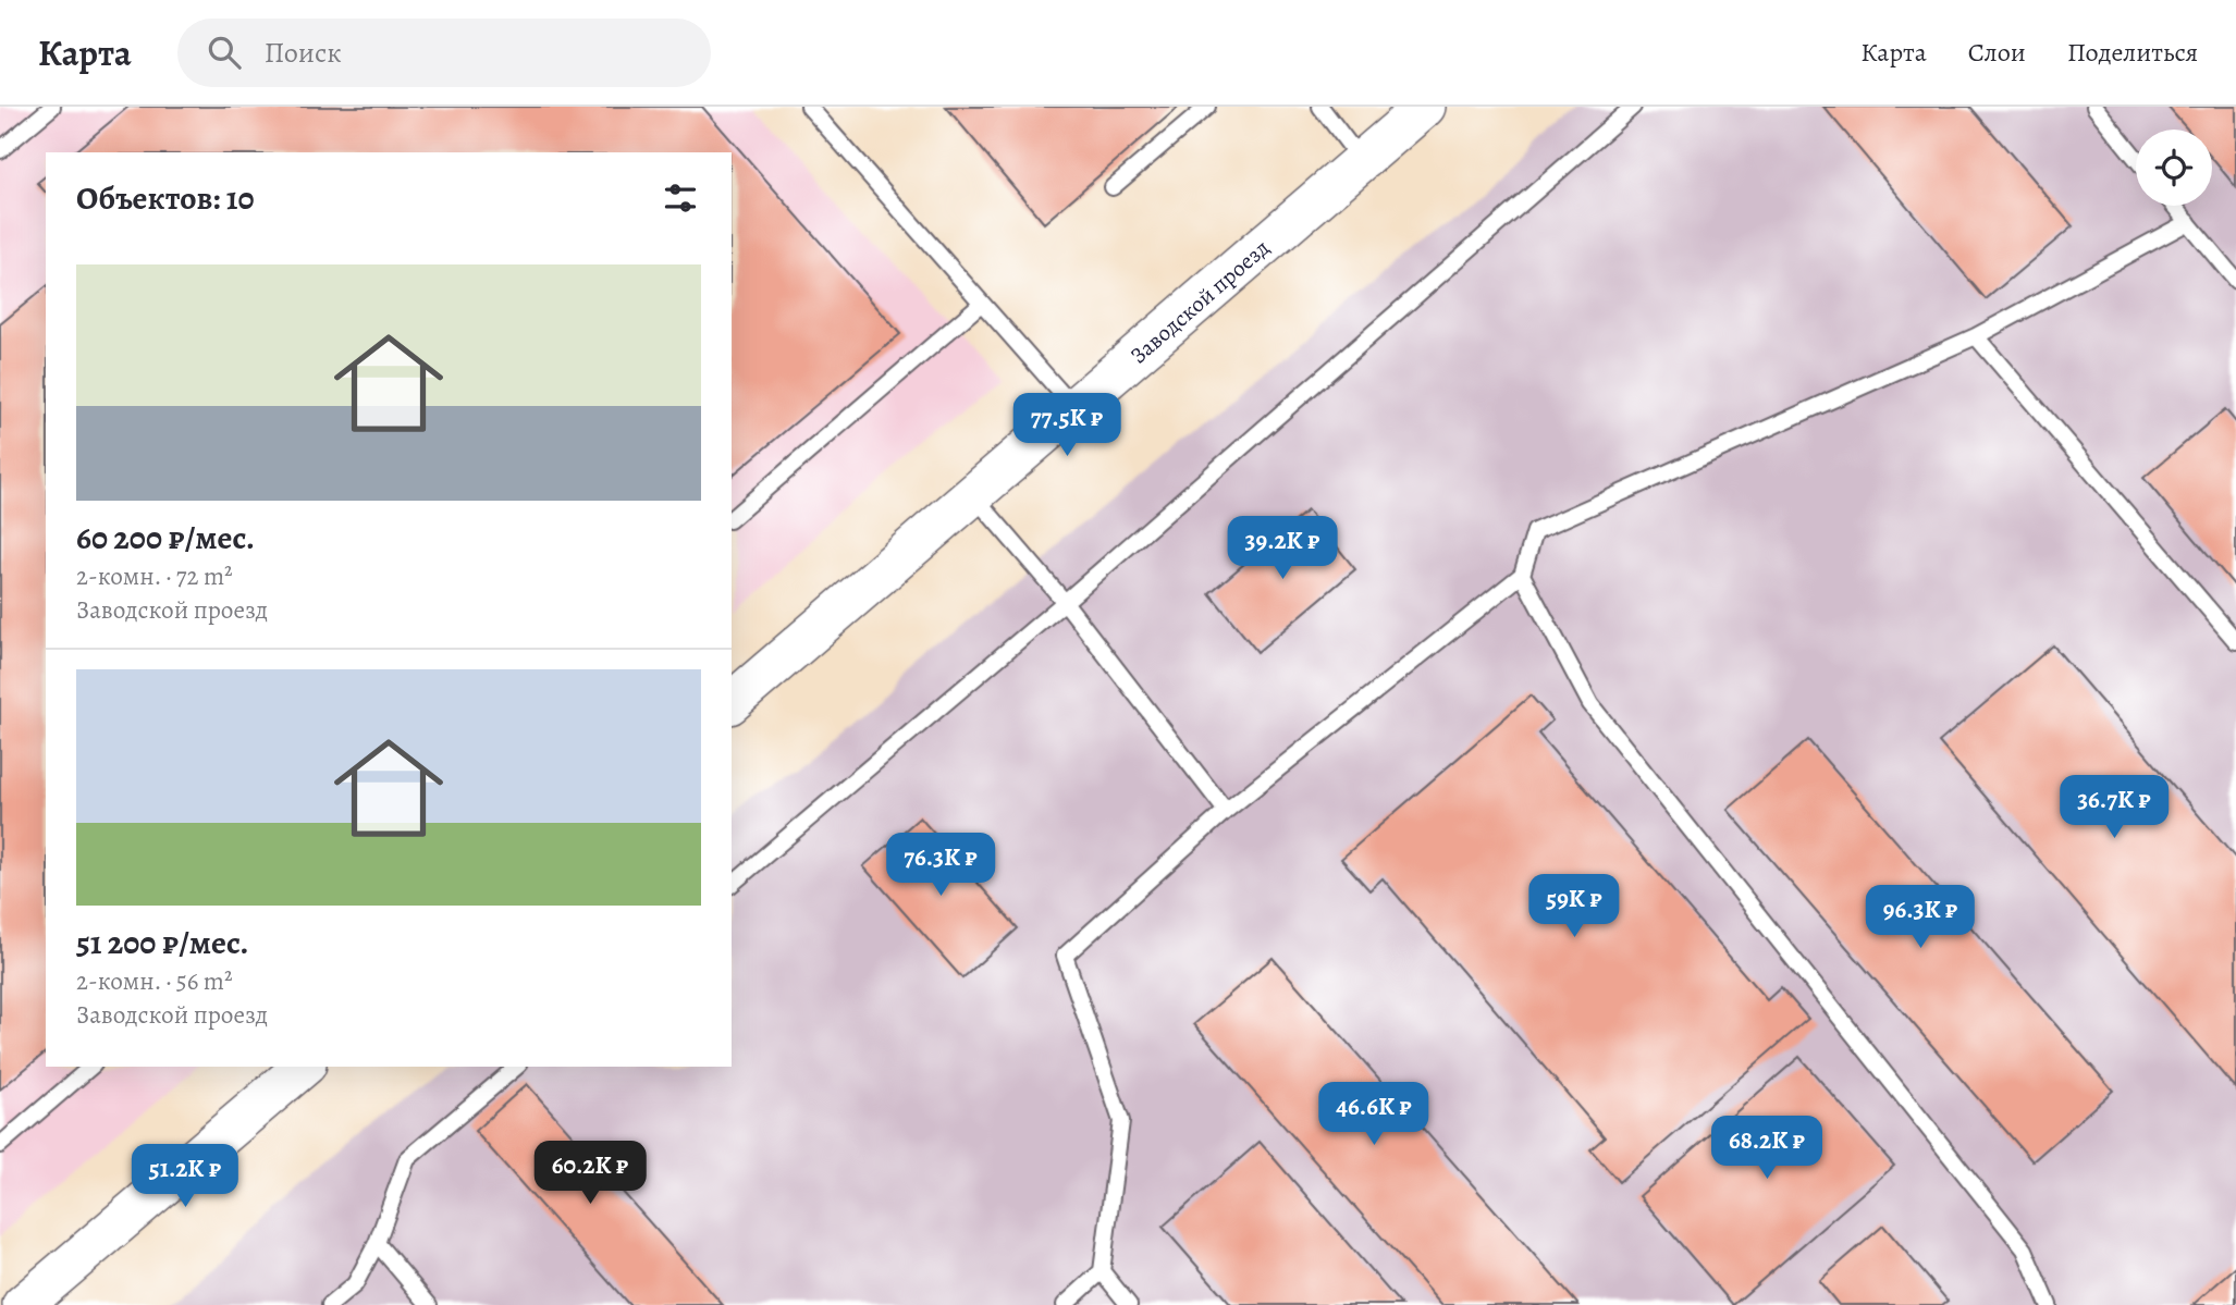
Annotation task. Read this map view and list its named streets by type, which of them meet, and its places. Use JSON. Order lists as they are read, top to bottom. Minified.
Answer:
{"streets":{"street":["Заводской проезд"]},"page":{"header":"Карта","search":"Поиск","nav":["Карта","Слои","Поделиться"],"heading":"Объектов: 10","list":[{"name":"60 200 ₽/мес.","note":"2-комн. · 72 m² · Заводской проезд"},{"name":"51 200 ₽/мес.","note":"2-комн. · 56 m² · Заводской проезд"}],"price":["77.5K ₽","39.2K ₽","36.7K ₽","76.3K ₽","59K ₽","96.3K ₽","46.6K ₽","68.2K ₽","60.2K ₽","51.2K ₽"]}}
